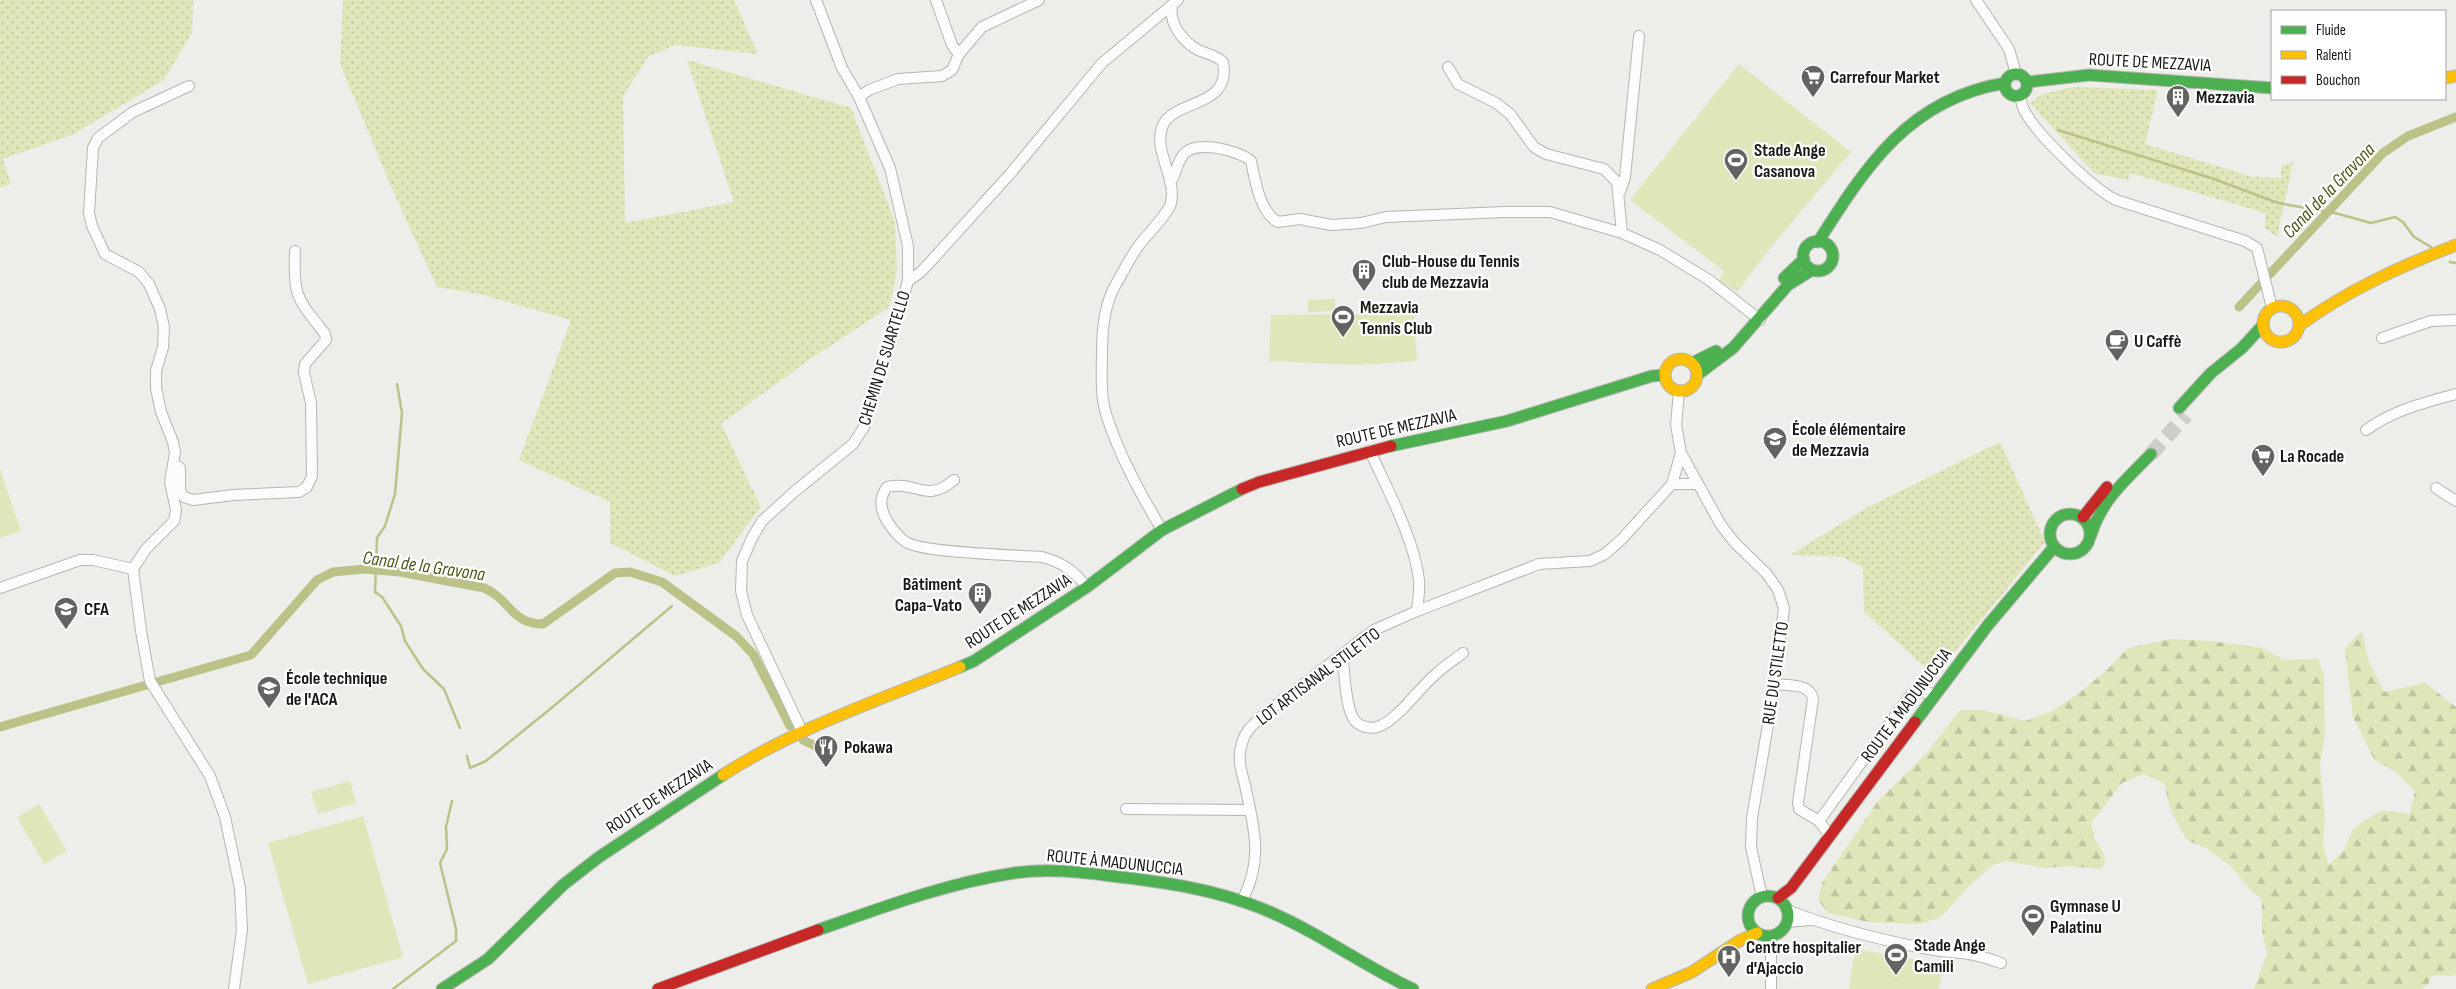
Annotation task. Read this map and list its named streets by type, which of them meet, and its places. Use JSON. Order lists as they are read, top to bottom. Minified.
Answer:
{"streets":{"main road":["ROUTE DE MEZZAVIA","ROUTE À MADUNUCCIA"],"street":["CHEMIN DE SUARTELLO","RUE DU STILETTO","LOT ARTISANAL STILETTO"]},"crossings":[["ROUTE DE MEZZAVIA","CHEMIN DE SUARTELLO"],["ROUTE DE MEZZAVIA","RUE DU STILETTO"],["RUE DU STILETTO","ROUTE À MADUNUCCIA"],["LOT ARTISANAL STILETTO","ROUTE À MADUNUCCIA"]],"water":["Canal de la Gravona"],"places":{"supermarket":["Carrefour Market","La Rocade"],"building":["Mezzavia","Club-House du Tennis club de Mezzavia","Bâtiment Capa-Vato"],"sports":["Stade Ange Casanova","Mezzavia Tennis Club","Gymnase U Palatinu","Stade Ange Camili"],"cafe":["U Caffè"],"school or university":["École élémentaire de Mezzavia","CFA","École technique de l'ACA"],"restaurant":["Pokawa"],"hospital":["Centre hospitalier d'Ajaccio"]},"legend":["Fluide","Ralenti","Bouchon"]}
